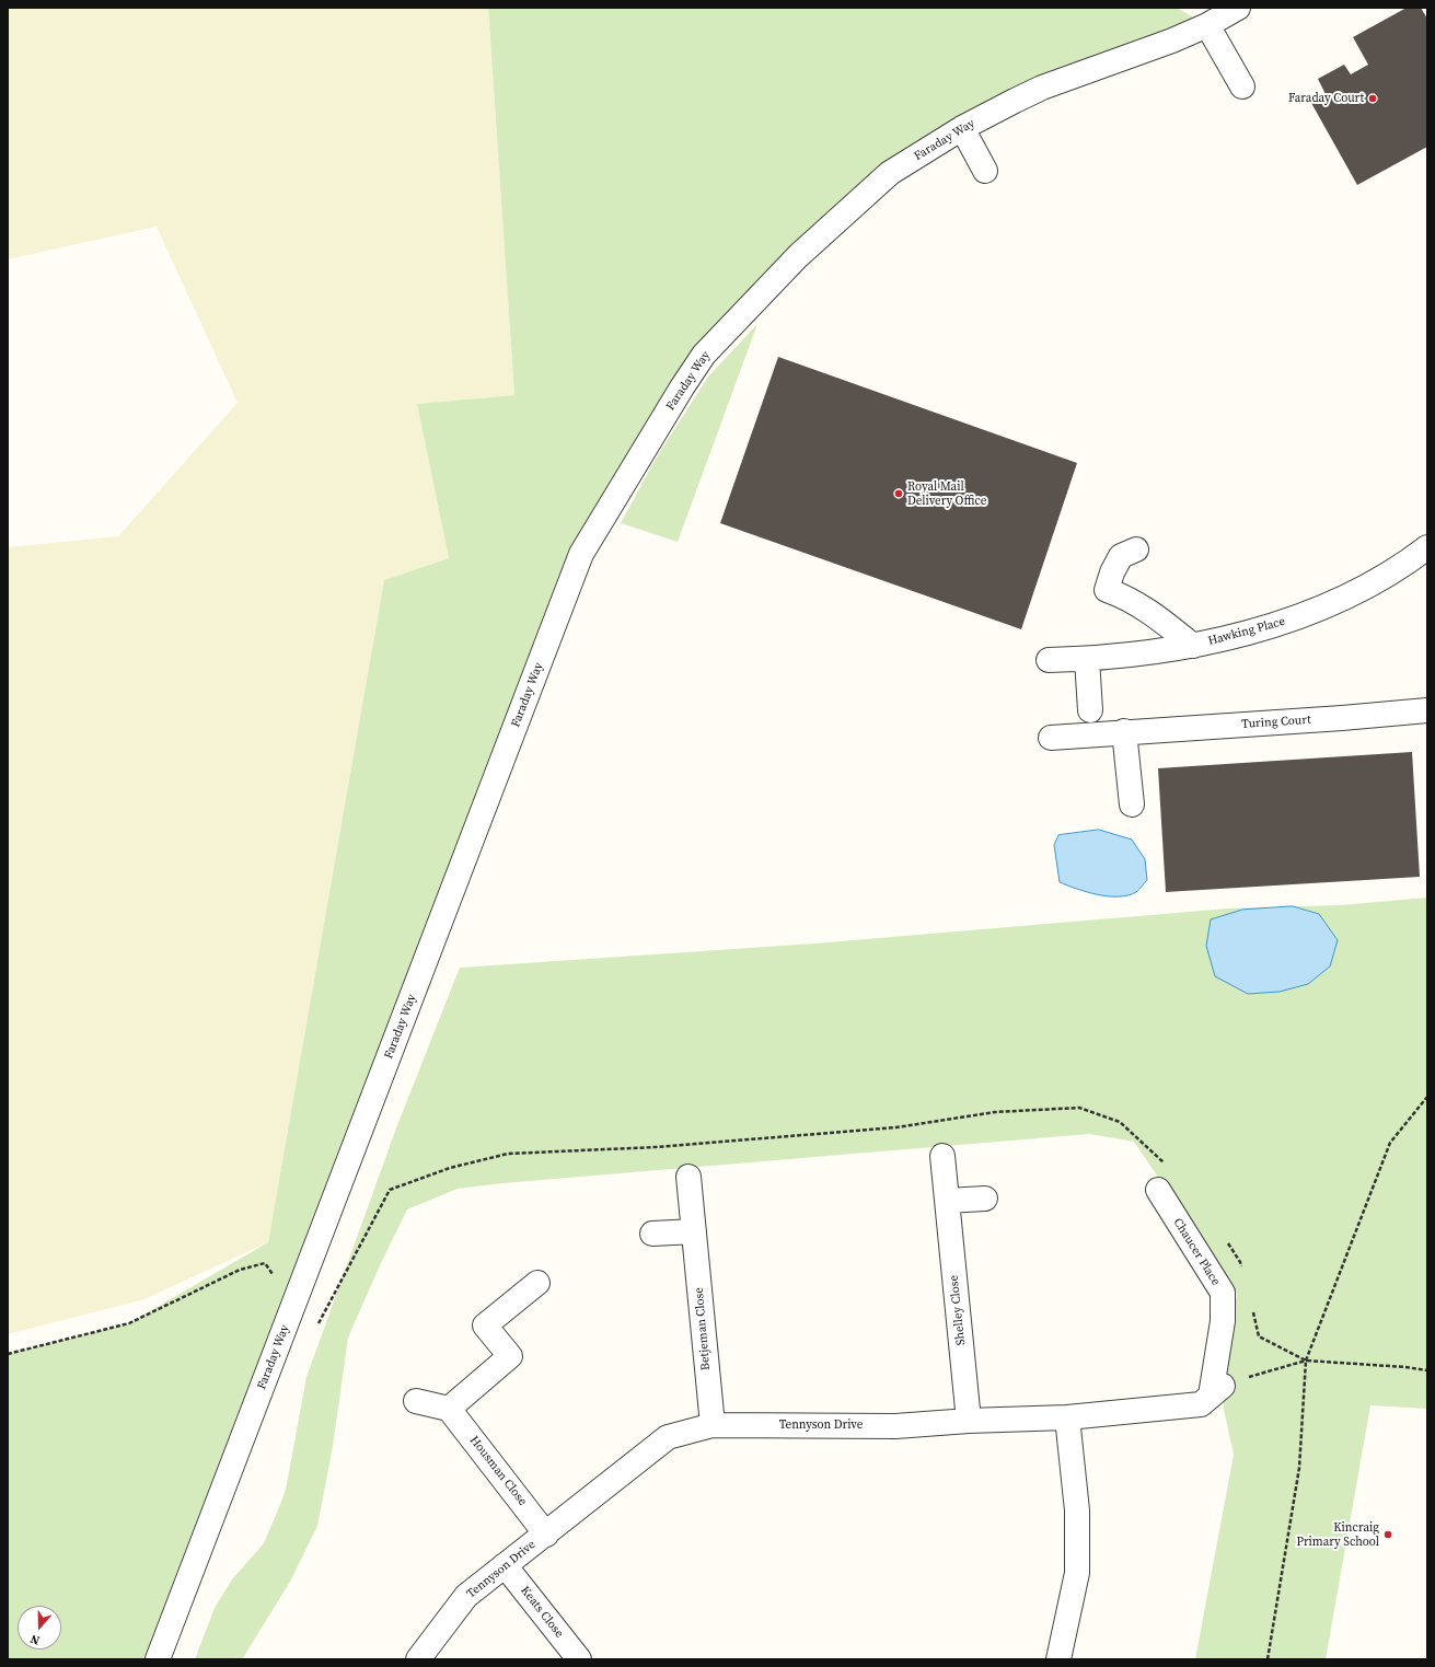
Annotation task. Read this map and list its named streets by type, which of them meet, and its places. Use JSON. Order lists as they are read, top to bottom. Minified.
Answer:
{"streets":{"street":["Faraday Way","Hawking Place","Turing Court","Chaucer Place","Shelley Close","Betjeman Close","Tennyson Drive","Housman Close","Keats Close"]},"crossings":[["Shelley Close","Tennyson Drive"],["Betjeman Close","Tennyson Drive"],["Tennyson Drive","Housman Close"],["Tennyson Drive","Keats Close"]],"places":["Faraday Court","Royal Mail Delivery Office","Kincraig Primary School"],"north":"bottom"}
